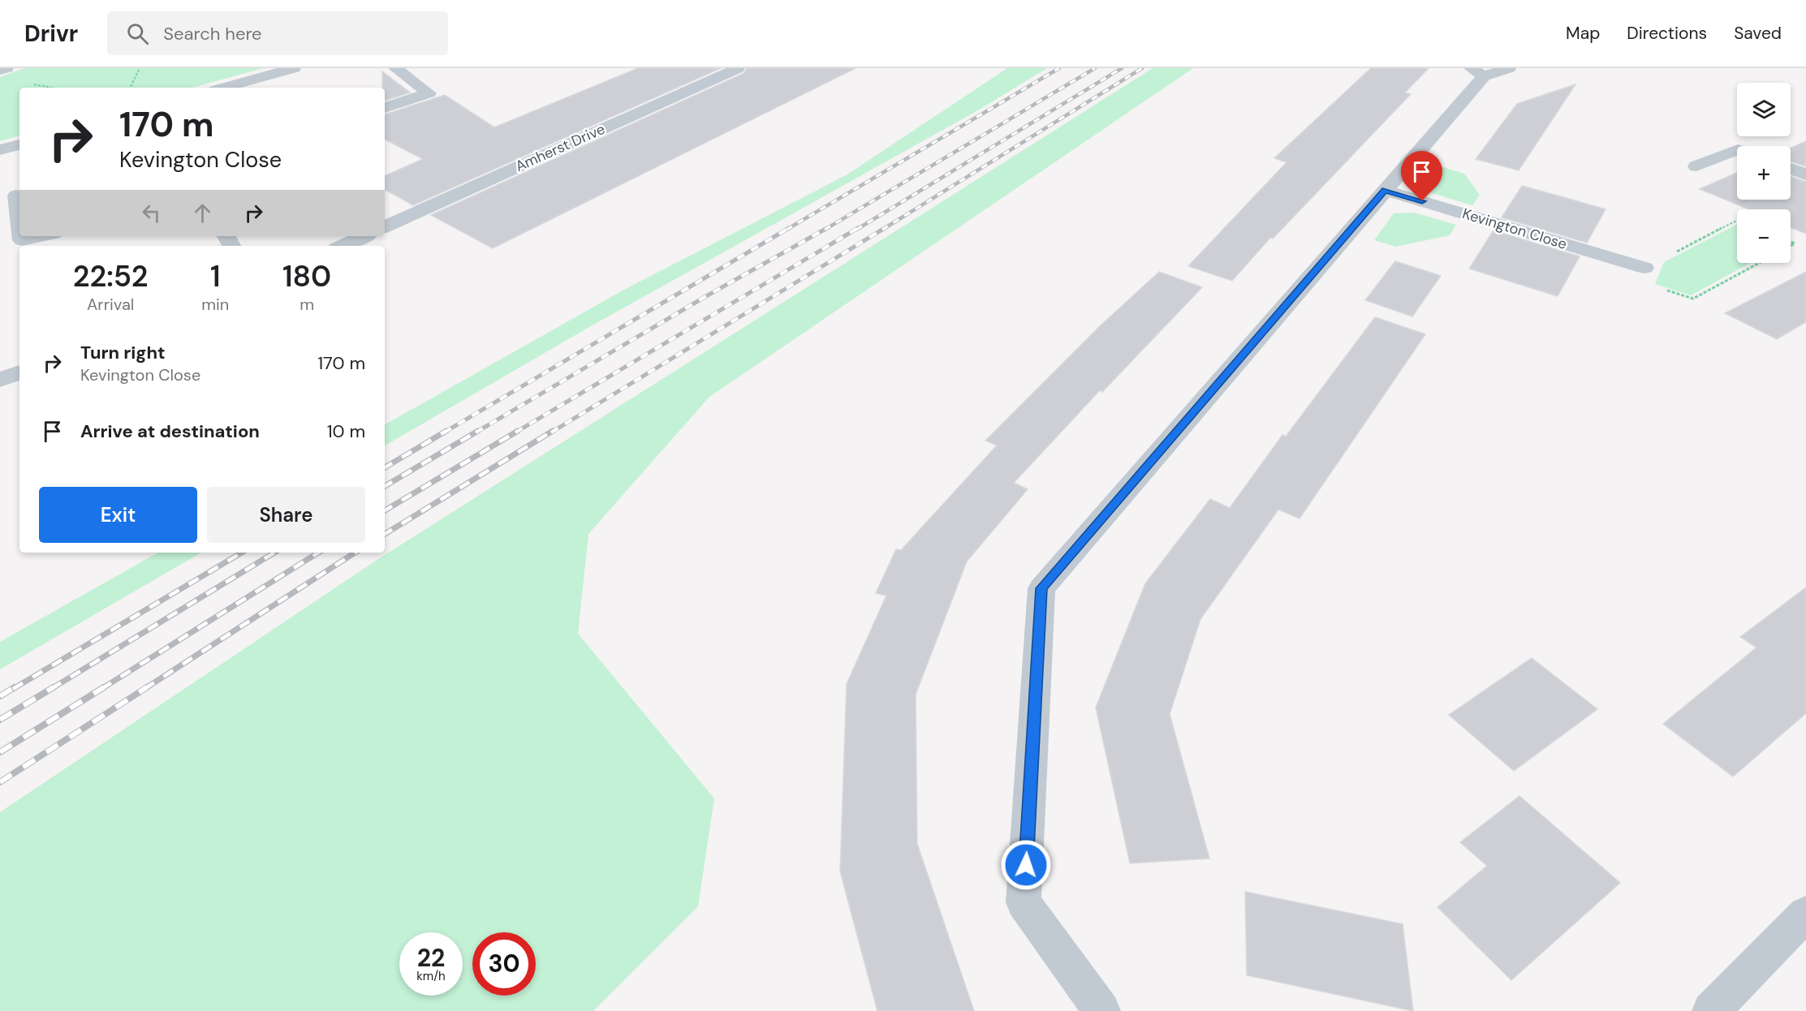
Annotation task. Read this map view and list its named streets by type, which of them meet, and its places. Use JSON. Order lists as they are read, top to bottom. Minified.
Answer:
{"streets":{"street":["Amherst Drive","Kevington Close"]},"page":{"header":"Drivr","search":"Search here","nav":["Map","Directions","Saved"],"map_buttons":["+","−"],"turn":["170 m","Kevington Close"],"eta":["22:52","Arrival","1","min","180","m"],"list":[{"name":"Turn right","note":"Kevington Close","value":"170 m"},{"name":"Arrive at destination","value":"10 m"}],"buttons":["Exit","Share"],"speed":"22 km/h","limit":"30"}}
